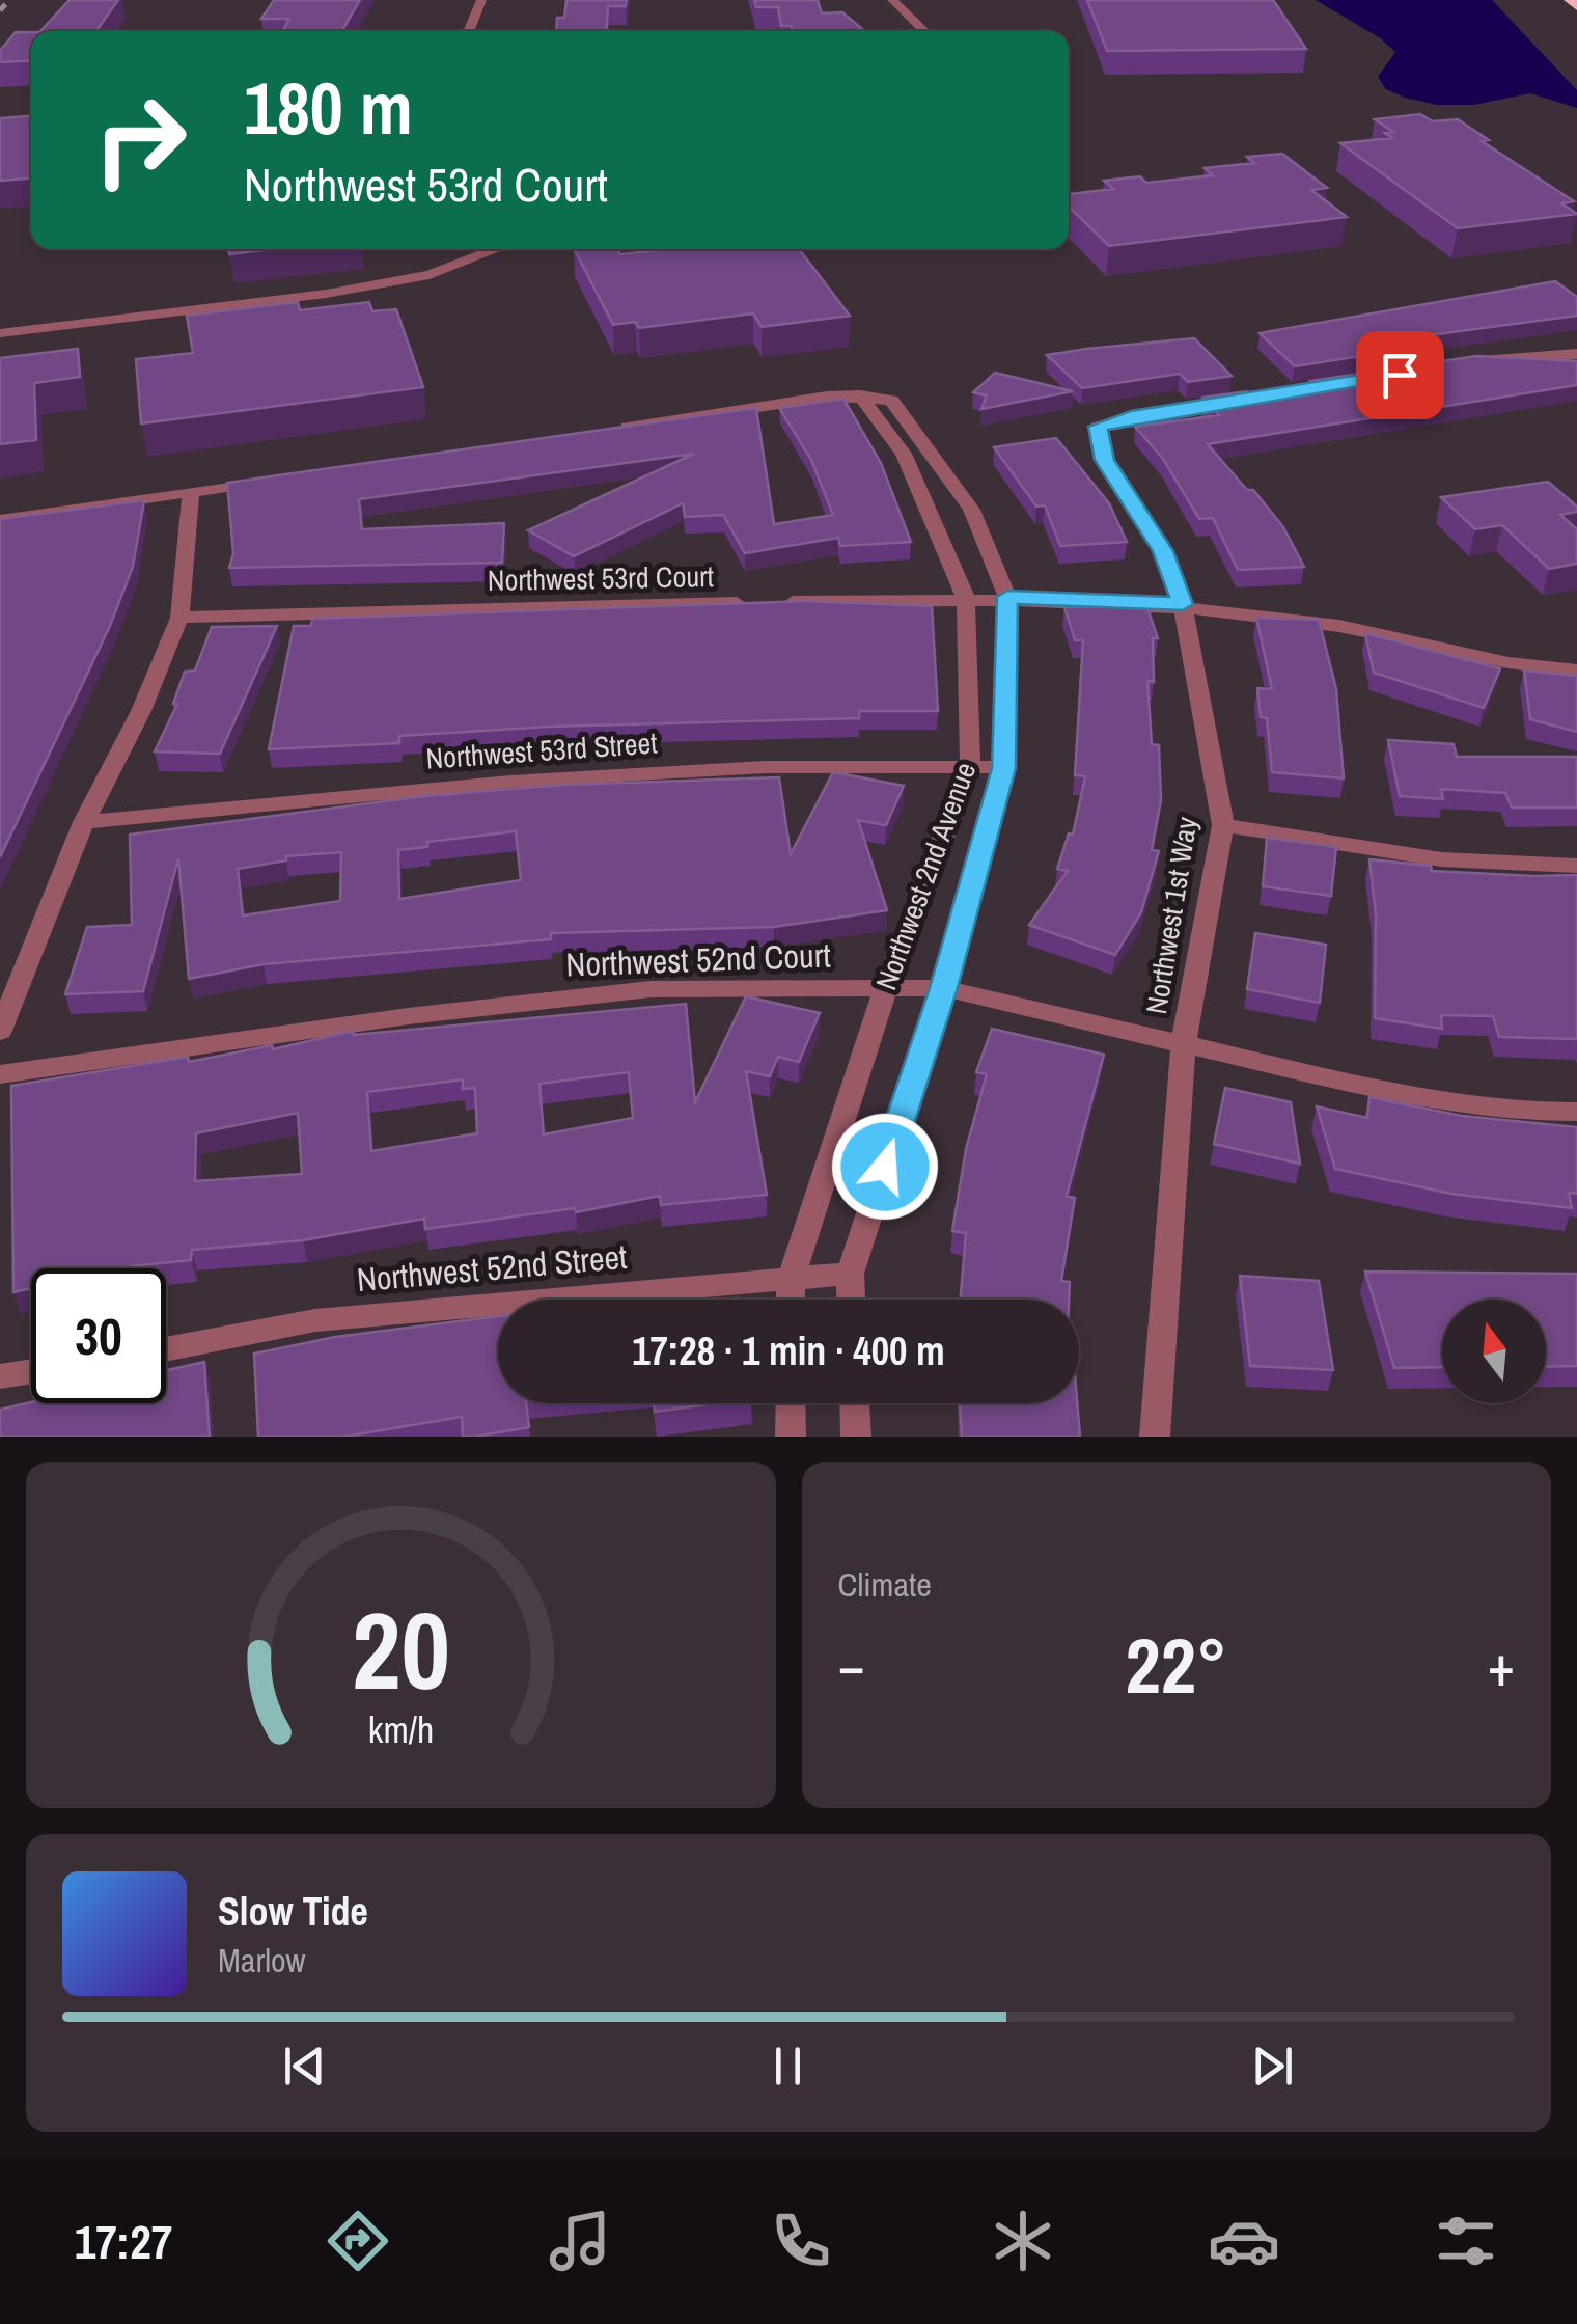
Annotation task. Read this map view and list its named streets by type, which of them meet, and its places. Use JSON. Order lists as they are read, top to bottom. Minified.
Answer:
{"streets":{"street":["Northwest 53rd Court","Northwest 53rd Street","Northwest 2nd Avenue","Northwest 1st Way","Northwest 52nd Court","Northwest 52nd Street"]},"crossings":[["Northwest 53rd Court","Northwest 2nd Avenue"],["Northwest 53rd Court","Northwest 1st Way"],["Northwest 53rd Street","Northwest 2nd Avenue"],["Northwest 2nd Avenue","Northwest 52nd Court"],["Northwest 2nd Avenue","Northwest 52nd Street"],["Northwest 1st Way","Northwest 52nd Court"]],"north":"top","page":{"turn":["180 m","Northwest 53rd Court"],"limit":"30","trip":"17:28 · 1 min · 400 m","tile":"Climate","heat":["−","22°","+"],"song":["Slow Tide","Marlow"],"tabs":"17:27","gauge":["20","km/h"]}}
